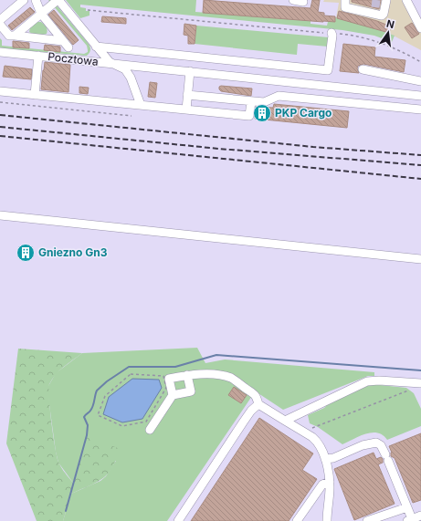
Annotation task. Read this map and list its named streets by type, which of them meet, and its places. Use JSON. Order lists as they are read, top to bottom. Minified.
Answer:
{"streets":{"street":["Pocztowa"]},"places":{"building":["PKP Cargo","Gniezno Gn3"]},"north":"top"}
